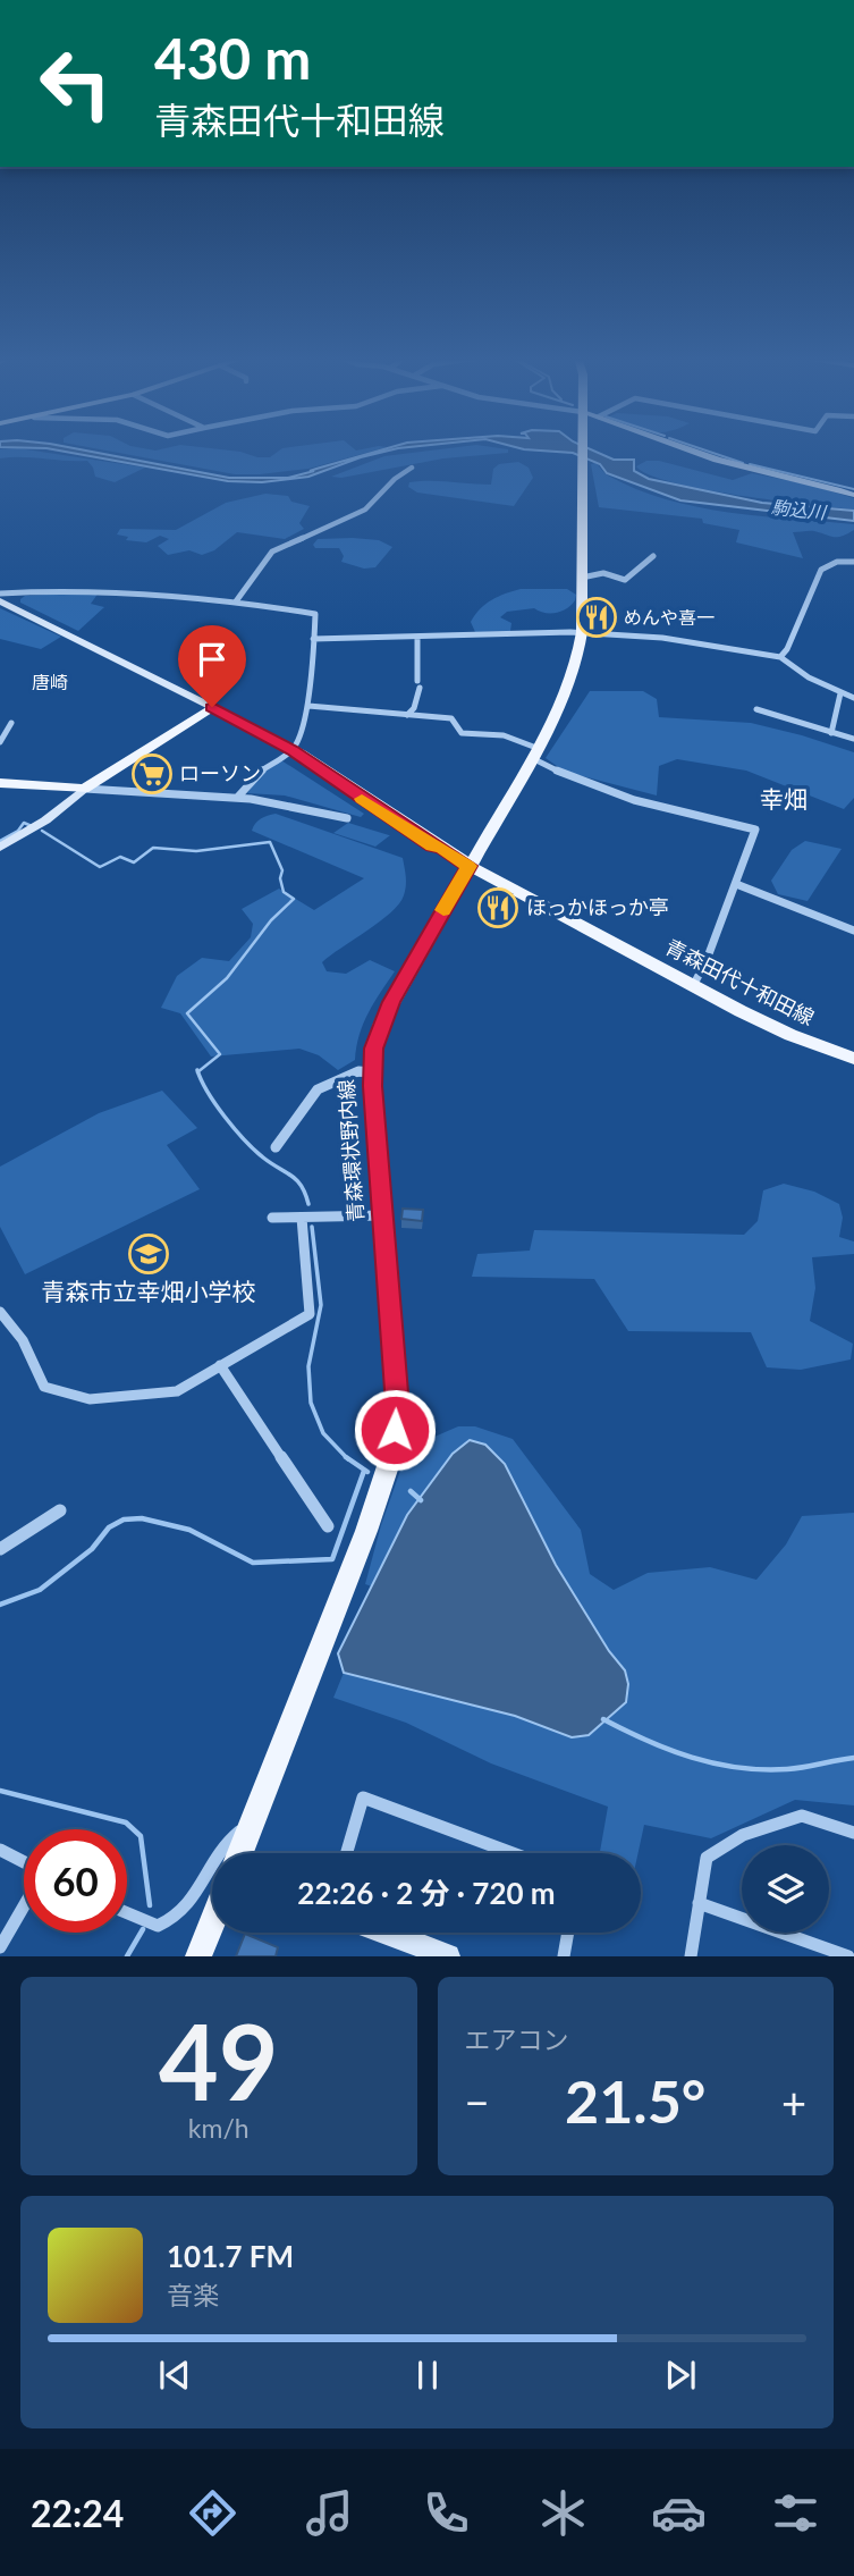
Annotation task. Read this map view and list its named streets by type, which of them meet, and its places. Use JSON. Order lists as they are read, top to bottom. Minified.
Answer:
{"streets":{"main road":["青森田代十和田線","青森環状野内線"]},"crossings":[["青森田代十和田線","青森環状野内線"]],"districts":["唐崎","幸畑"],"water":["駒込川"],"places":{"restaurant":["めんや喜一","ほっかほっか亭"],"supermarket":["ローソン"],"school or university":["青森市立幸畑小学校"]},"page":{"turn":["430 m","青森田代十和田線"],"limit":"60","trip":"22:26 · 2 分 · 720 m","tile":[["49","km/h"],"エアコン"],"heat":["−","21.5°","+"],"song":["101.7 FM","音楽"],"tabs":"22:24"}}
